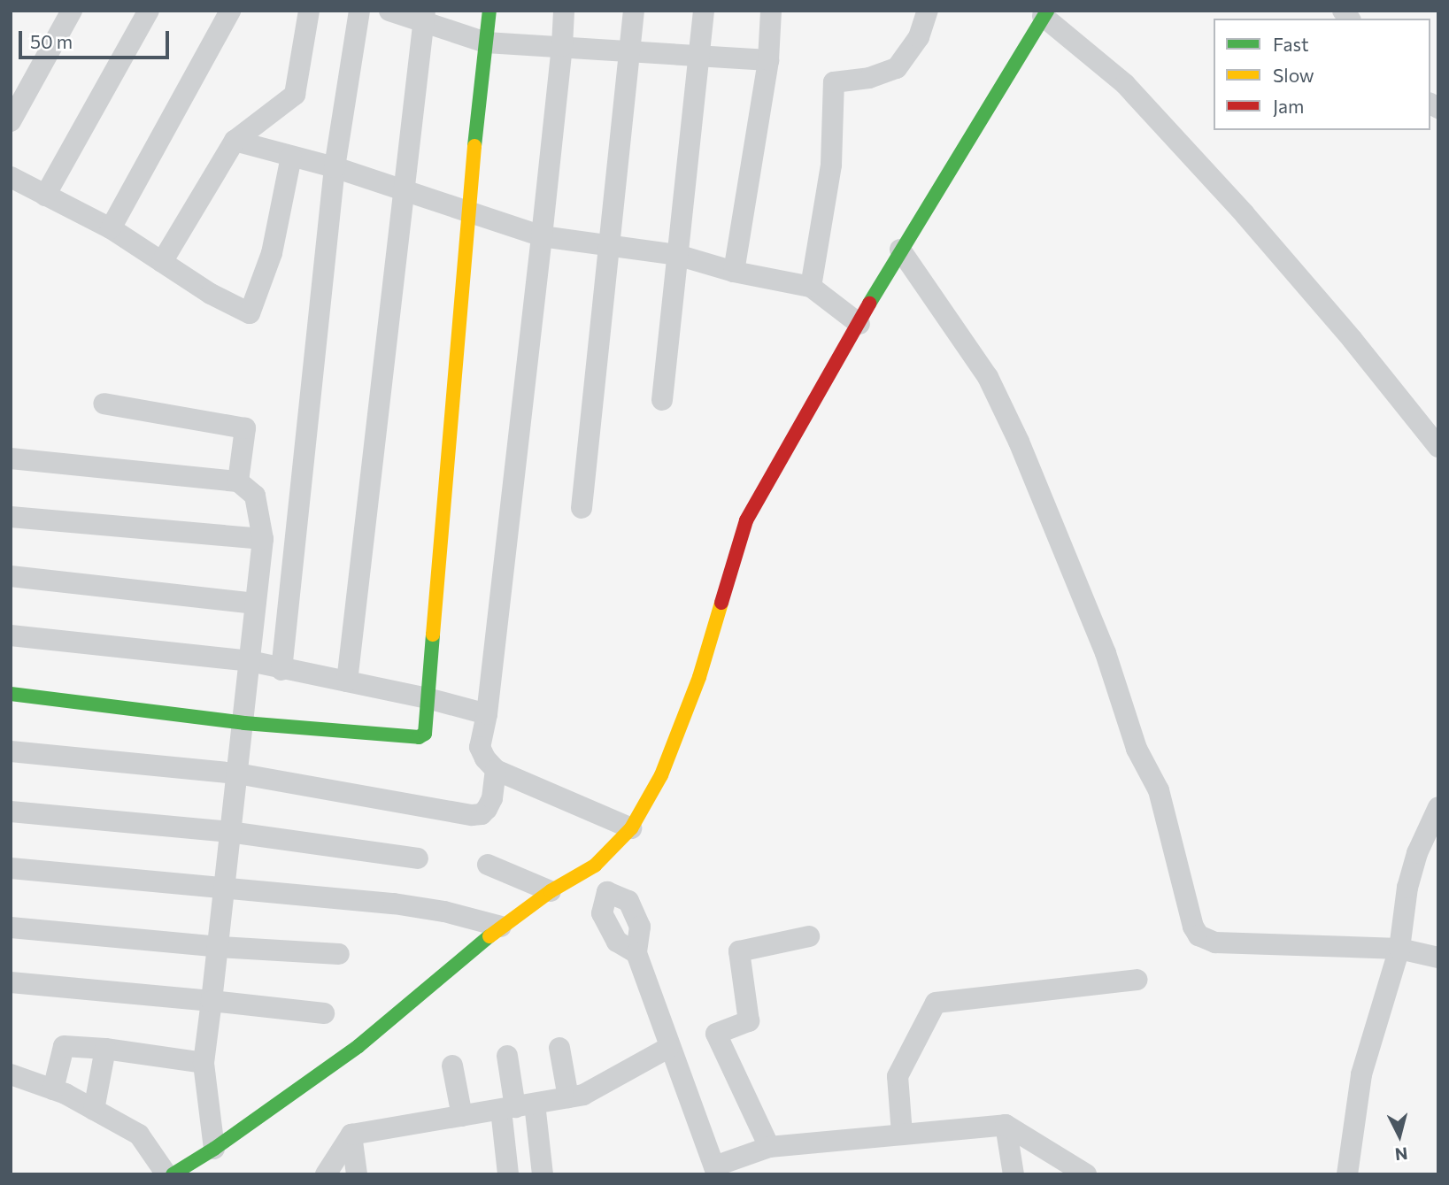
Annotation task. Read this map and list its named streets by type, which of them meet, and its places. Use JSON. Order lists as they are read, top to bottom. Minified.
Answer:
{"legend":["Fast","Slow","Jam"],"scale_bar":"50 m","north":"bottom"}
